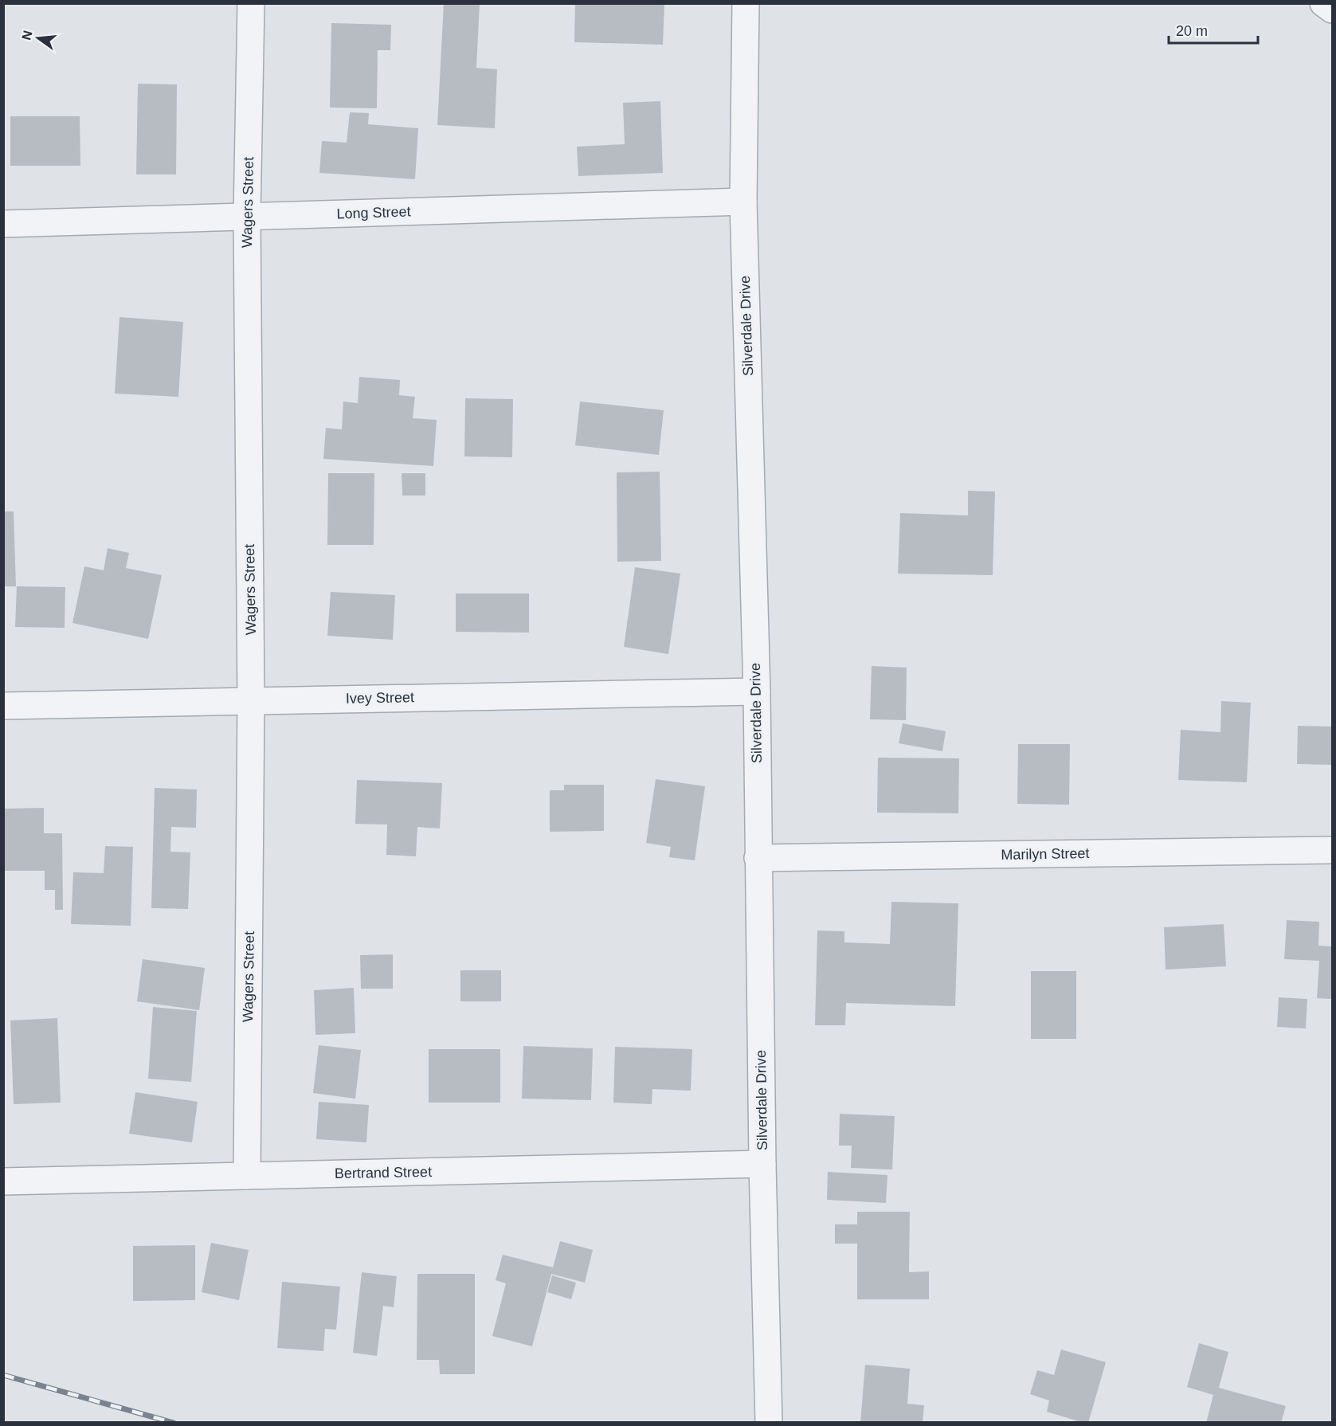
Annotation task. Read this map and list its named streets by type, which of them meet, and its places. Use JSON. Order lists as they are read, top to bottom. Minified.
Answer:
{"streets":{"street":["Wagers Street","Long Street","Silverdale Drive","Ivey Street","Marilyn Street","Bertrand Street"]},"crossings":[["Wagers Street","Long Street"],["Wagers Street","Ivey Street"],["Wagers Street","Bertrand Street"],["Long Street","Silverdale Drive"],["Silverdale Drive","Ivey Street"],["Silverdale Drive","Marilyn Street"],["Silverdale Drive","Bertrand Street"]],"scale_bar":"20 m","north":"left"}
